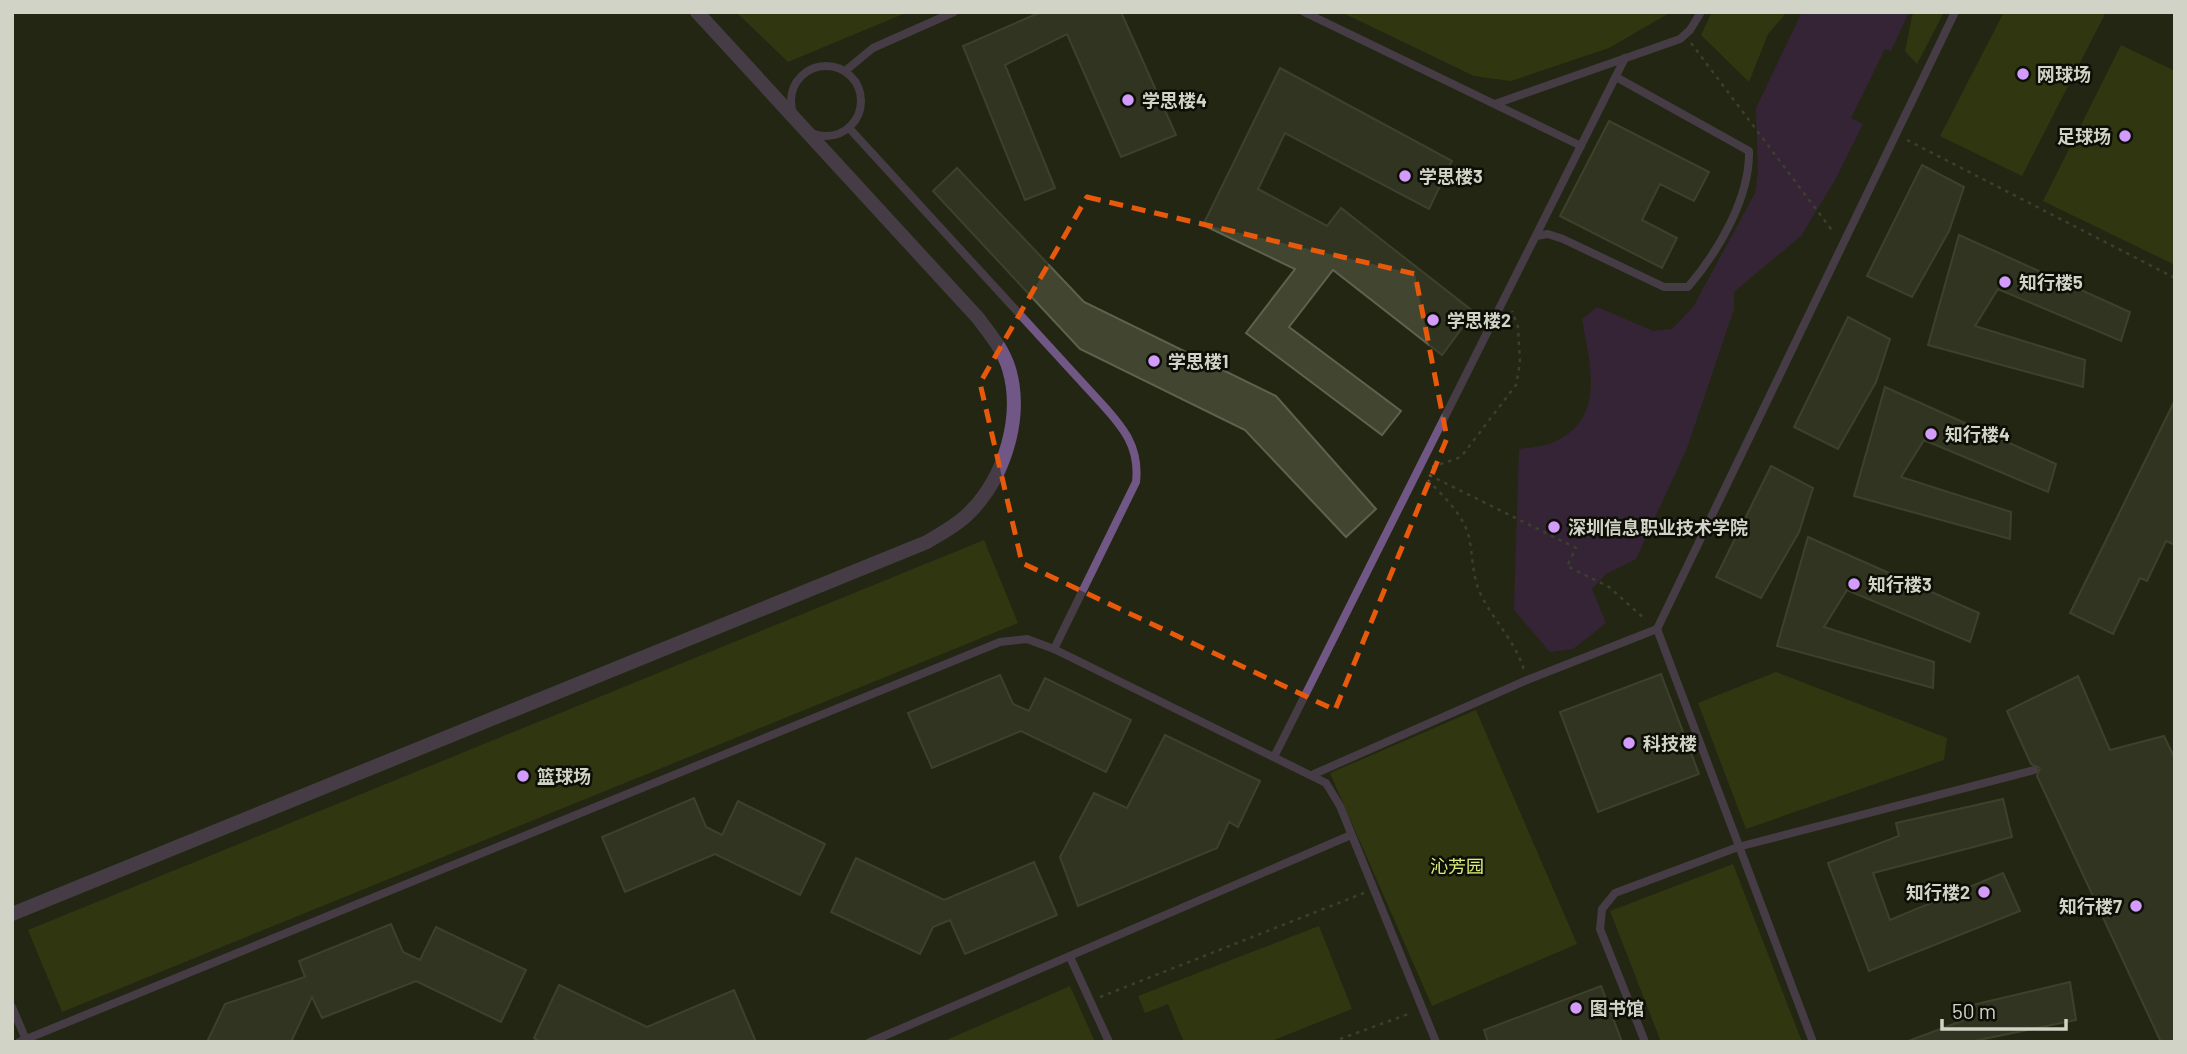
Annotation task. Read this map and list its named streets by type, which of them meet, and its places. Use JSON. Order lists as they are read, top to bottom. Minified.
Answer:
{"parks":["沁芳园"],"places":["网球场","学思楼4","足球场","学思楼3","知行楼5","学思楼2","学思楼1","知行楼4","深圳信息职业技术学院","知行楼3","科技楼","篮球场","知行楼2","知行楼7","图书馆"],"scale_bar":"50 m"}
